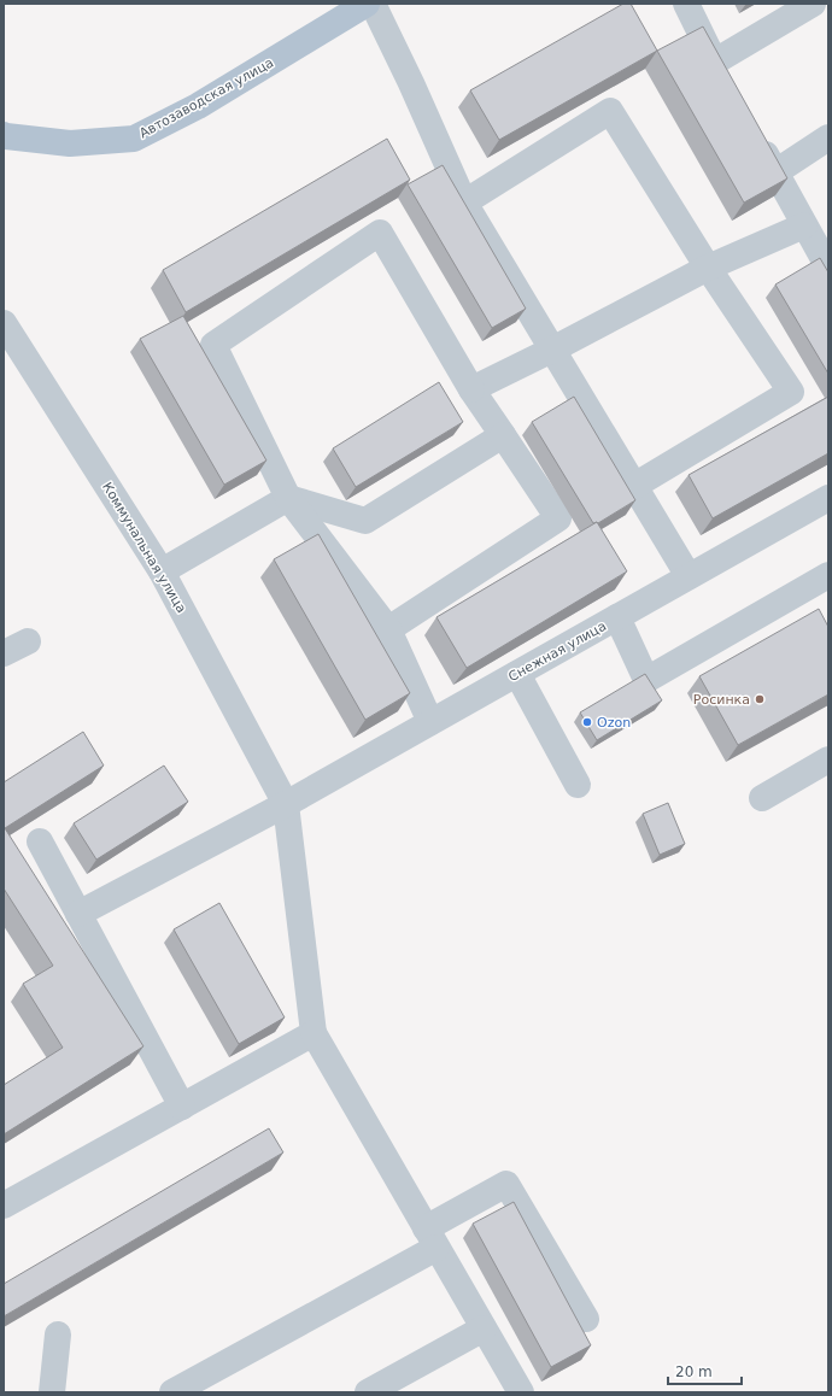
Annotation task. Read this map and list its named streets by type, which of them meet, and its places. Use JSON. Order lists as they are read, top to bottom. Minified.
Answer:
{"streets":{"main road":["Автозаводская улица"],"street":["Коммунальная улица","Снежная улица"]},"crossings":[["Коммунальная улица","Снежная улица"]],"places":["Росинка","Ozon"],"scale_bar":"20 m"}
